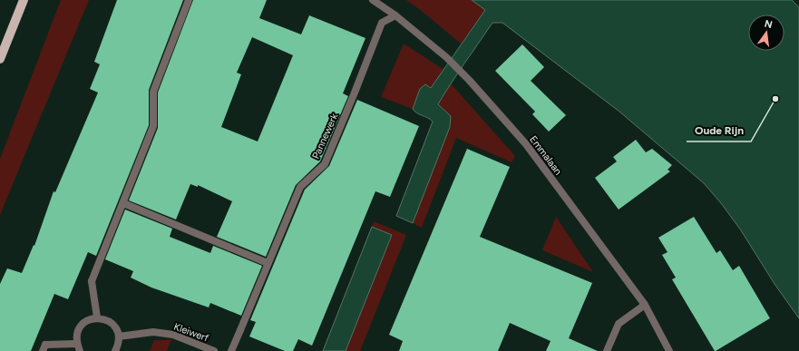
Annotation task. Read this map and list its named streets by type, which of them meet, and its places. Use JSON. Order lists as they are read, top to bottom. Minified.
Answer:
{"streets":{"street":["Pannewerk","Emmalaan","Kleiwerf"]},"crossings":[["Pannewerk","Emmalaan"]],"places":["Oude Rijn"],"north":"top"}
